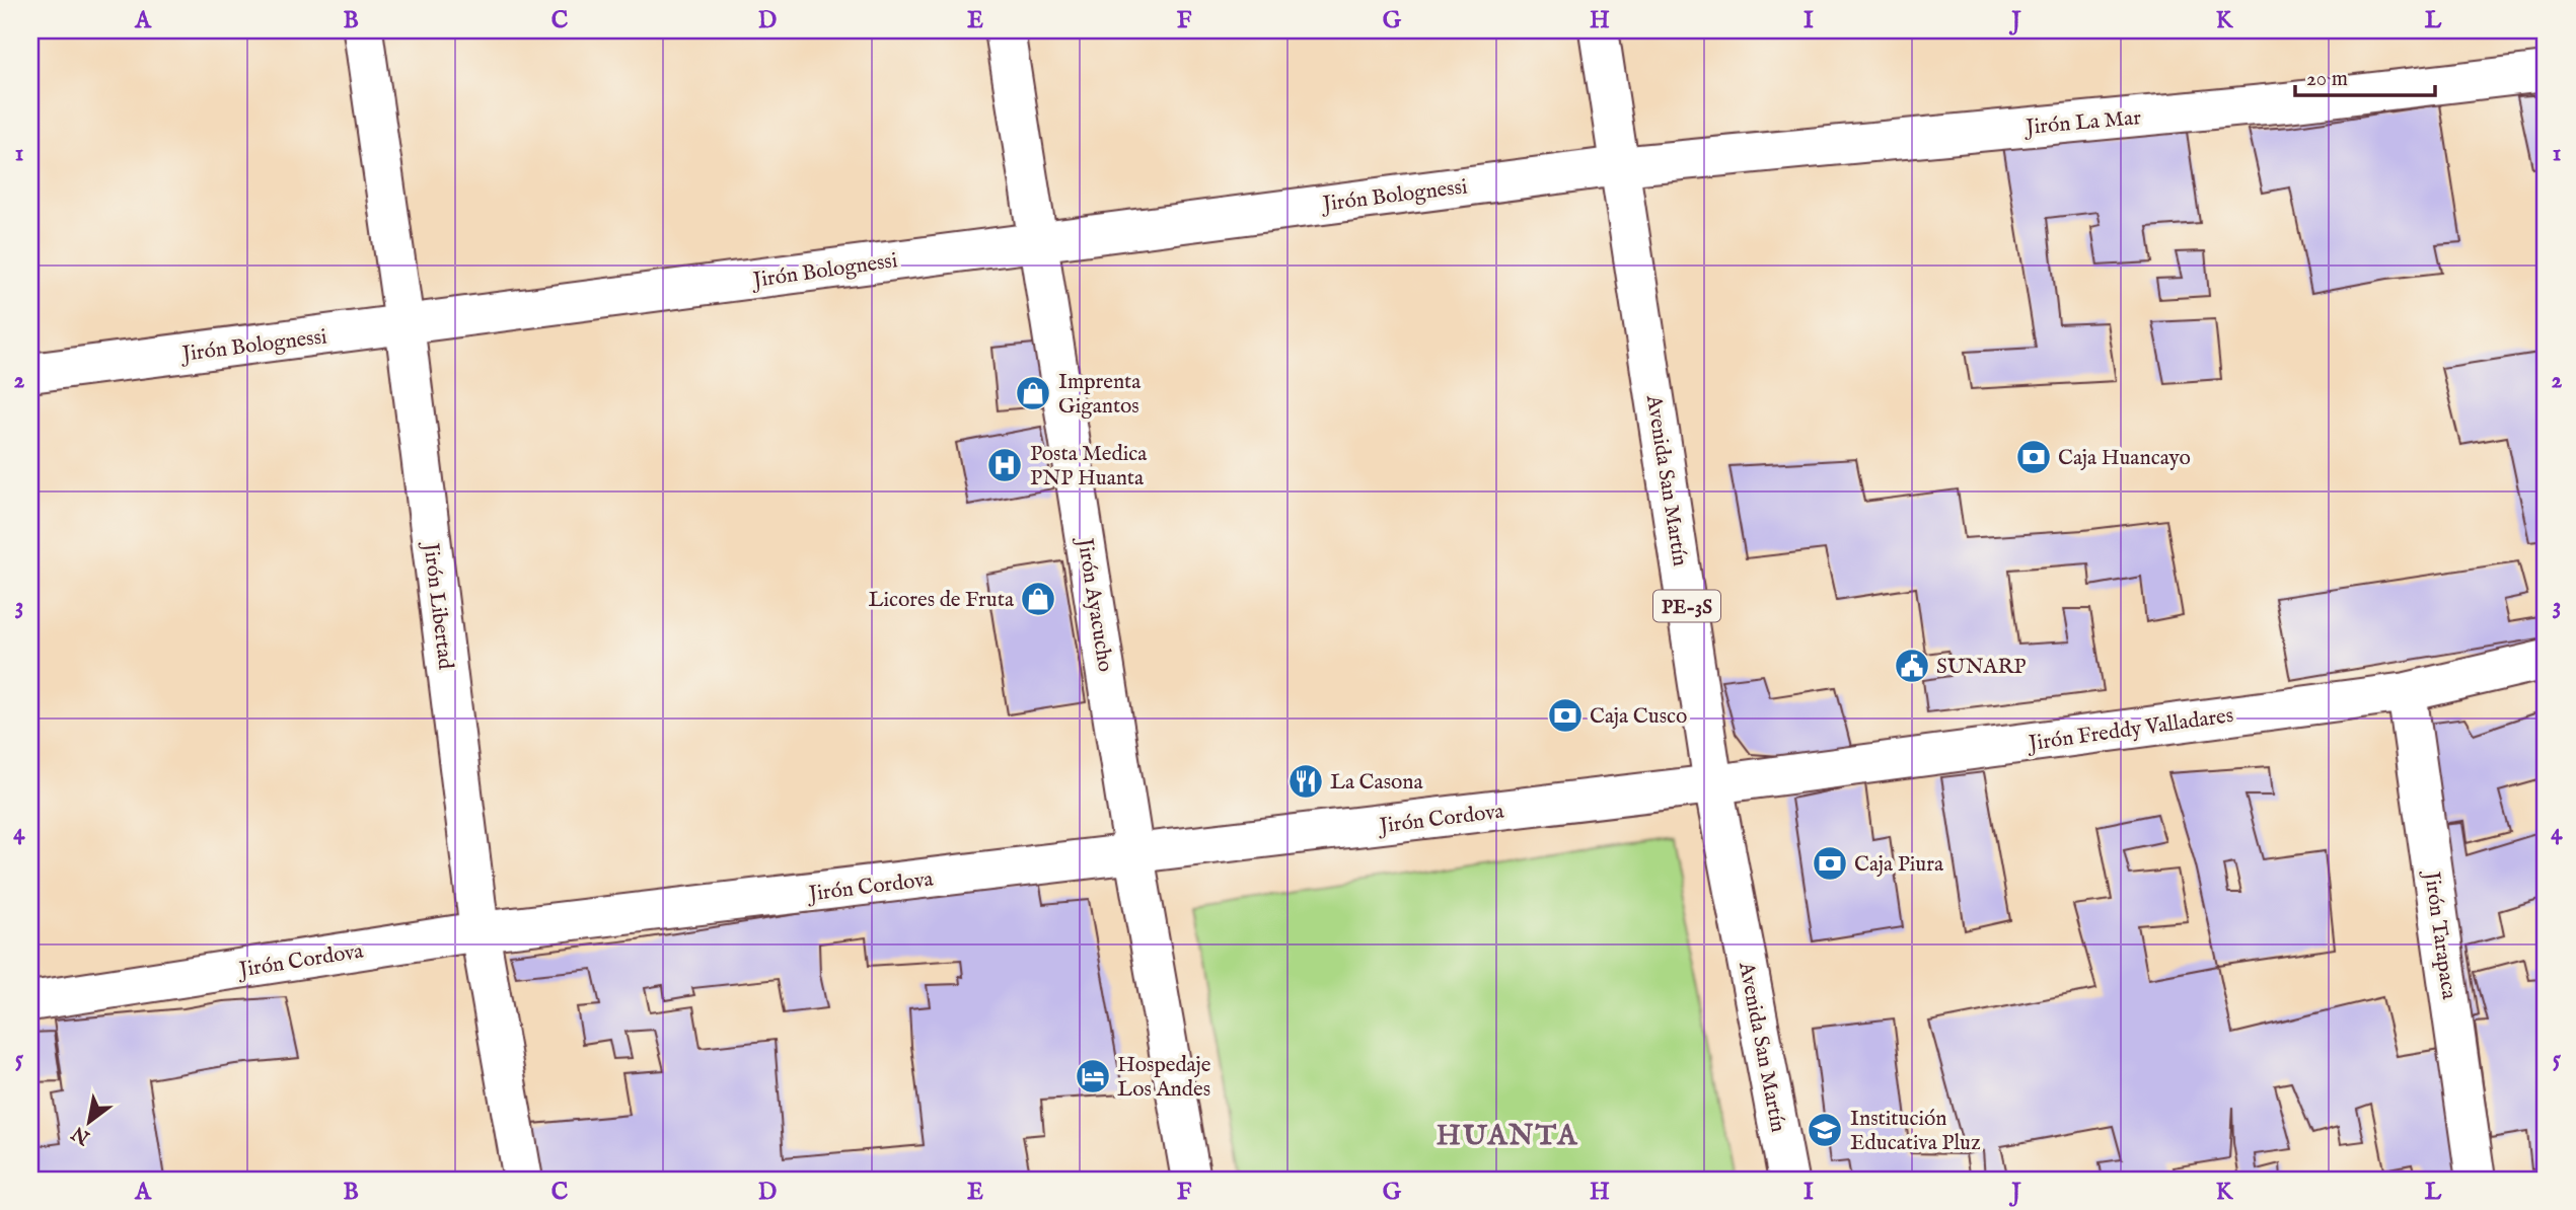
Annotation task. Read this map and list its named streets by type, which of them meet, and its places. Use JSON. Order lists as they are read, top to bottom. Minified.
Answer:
{"streets":{"main road":["Jirón La Mar","Jirón Bolognessi","Avenida San Martín","Jirón Ayacucho","Jirón Libertad","PE-3S","Jirón Freddy Valladares","Jirón Cordova","Jirón Tarapaca"]},"crossings":[["Jirón La Mar","Jirón Bolognessi"],["Jirón La Mar","Avenida San Martín"],["Jirón Bolognessi","Avenida San Martín"],["Jirón Bolognessi","Jirón Ayacucho"],["Jirón Bolognessi","Jirón Libertad"],["Avenida San Martín","Jirón Freddy Valladares"],["Avenida San Martín","Jirón Cordova"],["Jirón Ayacucho","Jirón Cordova"],["Jirón Libertad","Jirón Cordova"],["Jirón Freddy Valladares","Jirón Cordova"],["Jirón Freddy Valladares","Jirón Tarapaca"]],"districts":["HUANTA"],"places":{"shop":["Imprenta Gigantos","Licores de Fruta"],"bank":["Caja Huancayo","Caja Cusco","Caja Piura"],"hospital":["Posta Medica PNP Huanta"],"public building":["SUNARP"],"restaurant":["La Casona"],"hotel":["Hospedaje Los Andes"],"school or university":["Institución Educativa Pluz"]},"scale_bar":"20 m","north":"bottom left","grid":{"columns":["A","B","C","D","E","F","G","H","I","J","K","L"],"rows":["1","2","3","4","5"]}}
